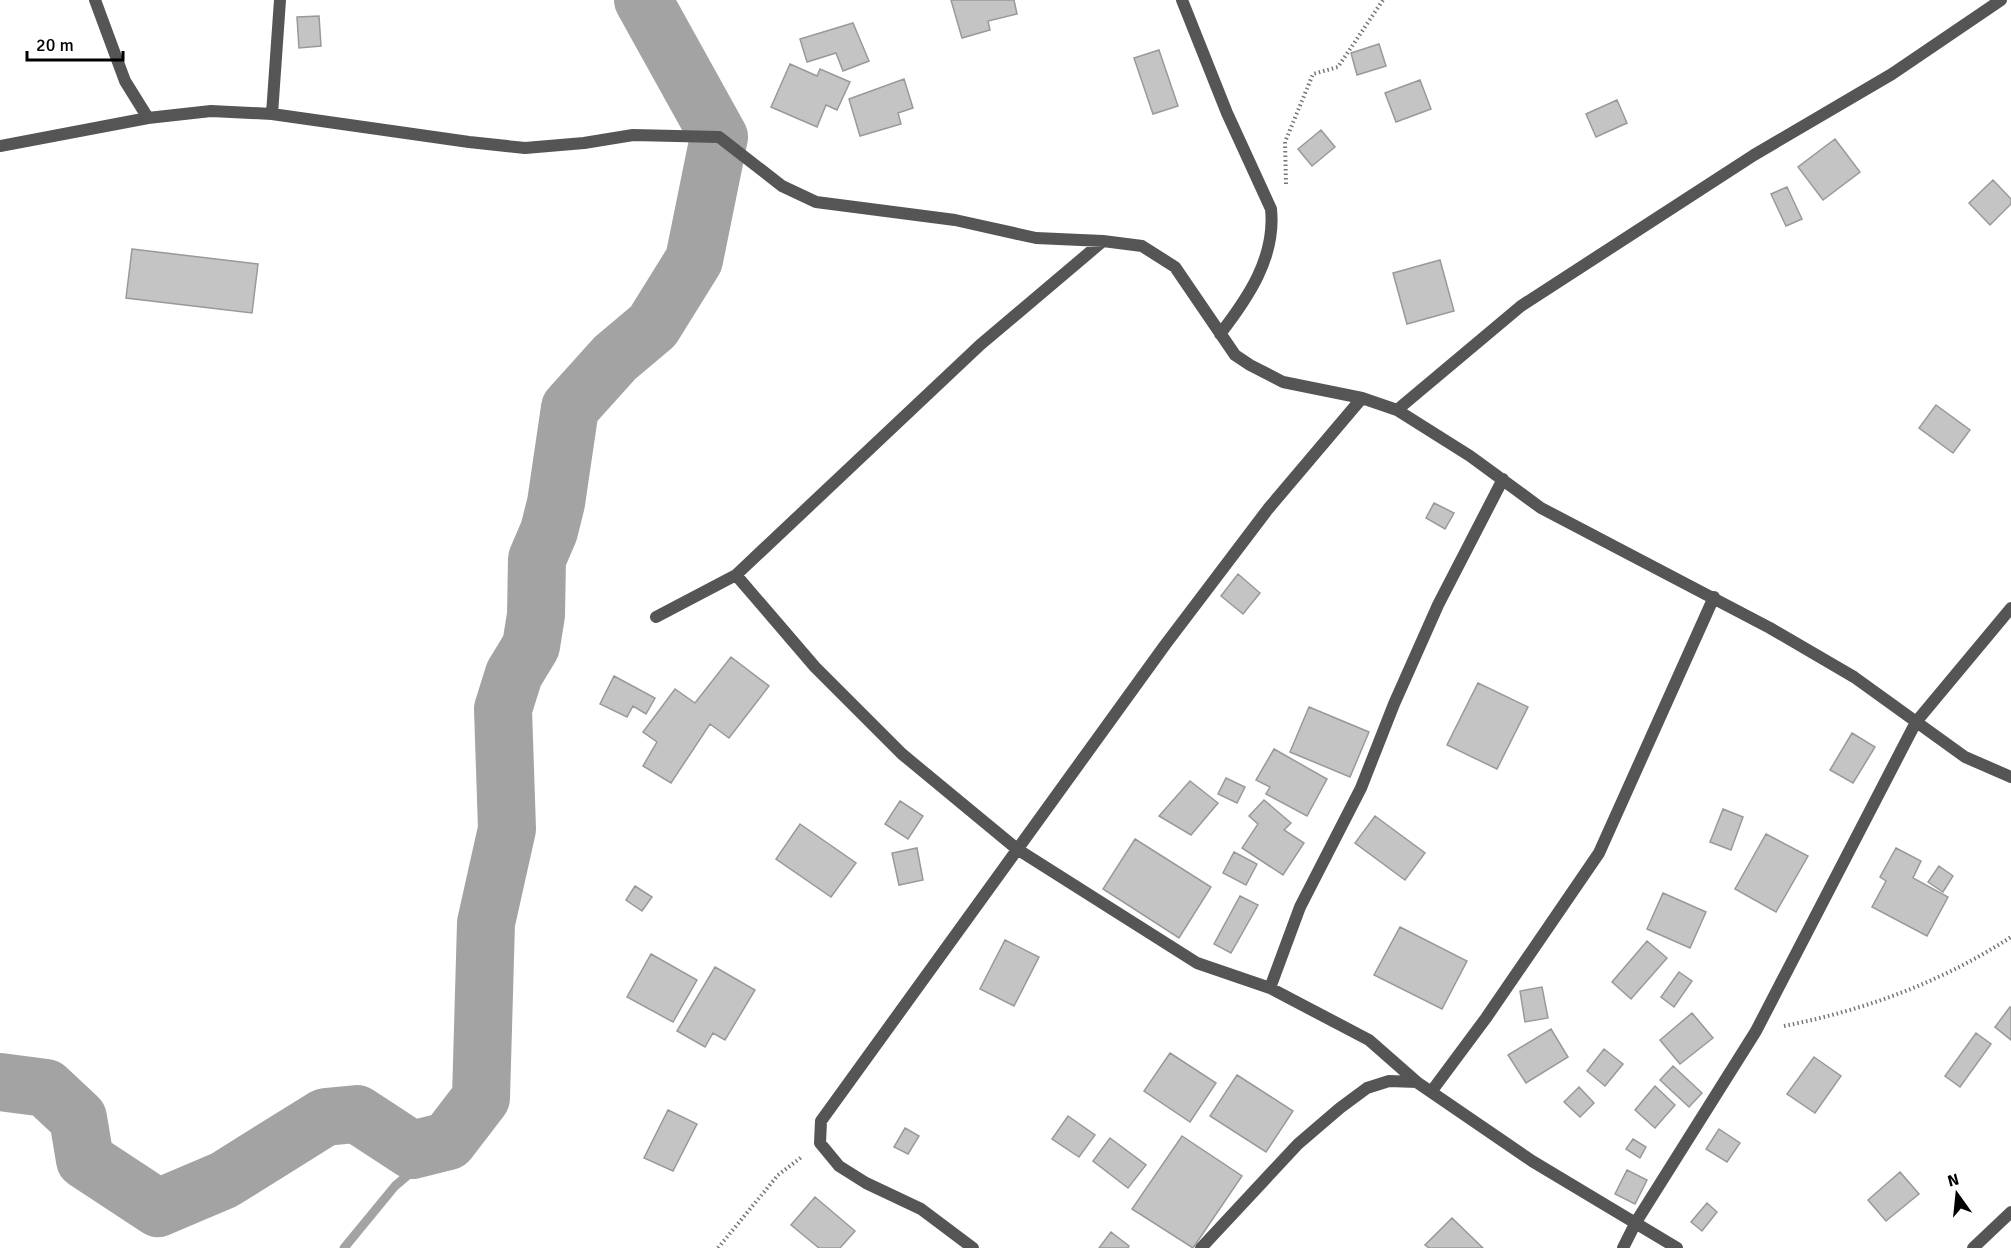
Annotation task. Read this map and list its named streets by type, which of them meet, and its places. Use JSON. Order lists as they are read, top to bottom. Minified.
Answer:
{"scale_bar":"20 m","north":"top"}
